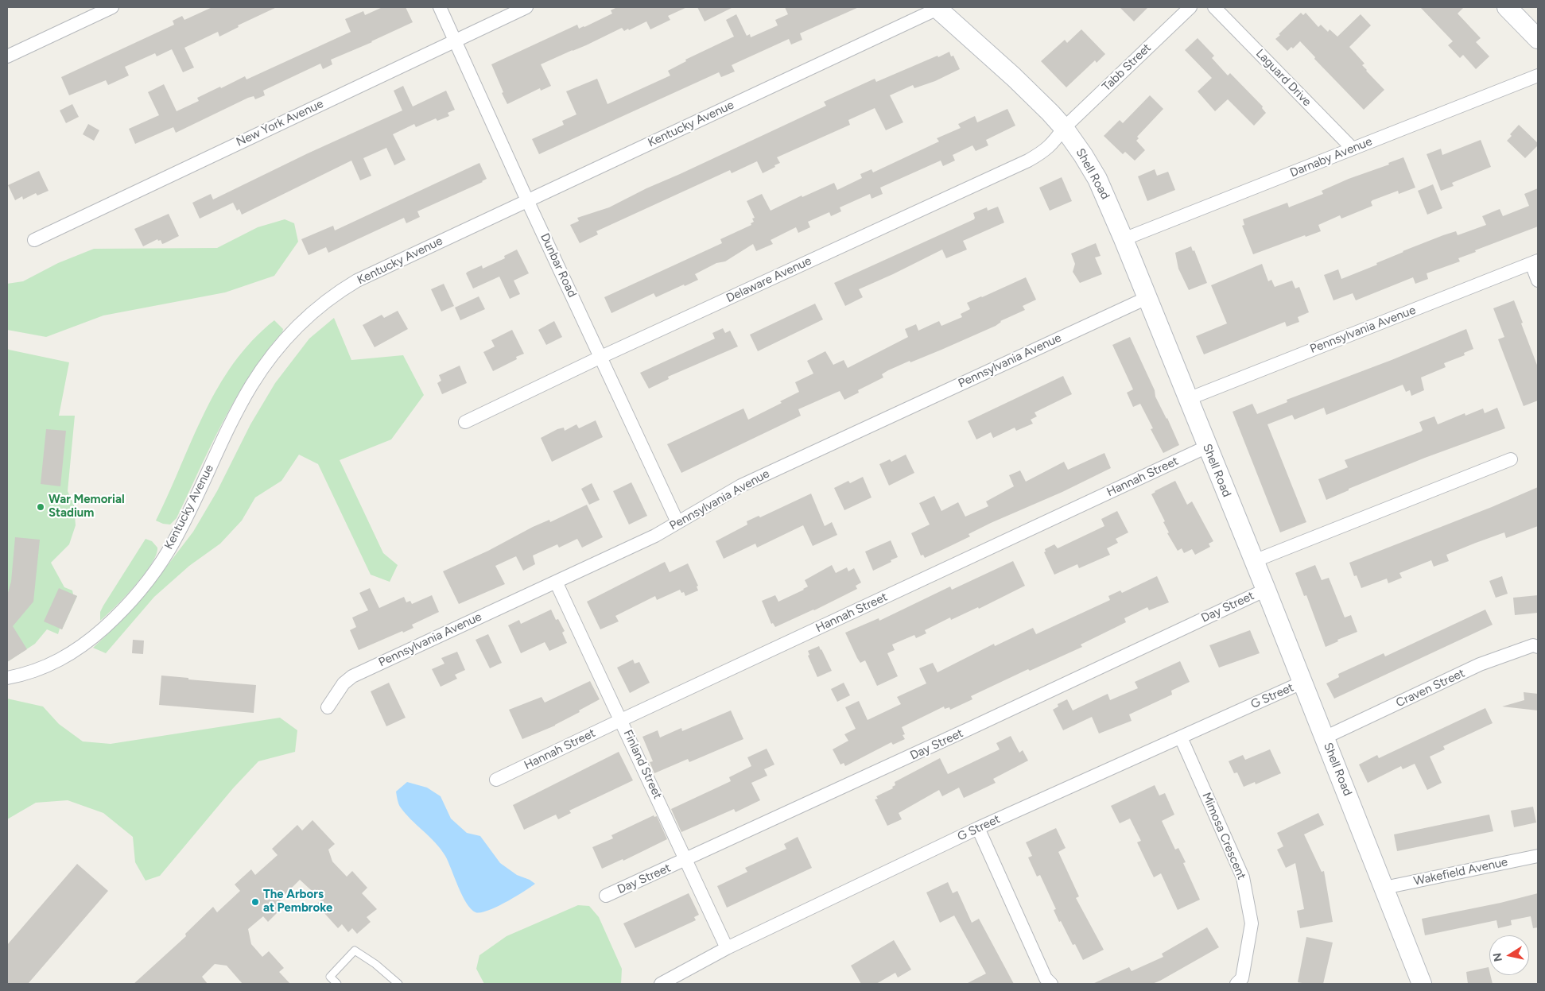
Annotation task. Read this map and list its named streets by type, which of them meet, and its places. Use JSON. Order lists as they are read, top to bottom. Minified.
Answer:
{"streets":{"street":["Tabb Street","Laguard Drive","New York Avenue","Kentucky Avenue","Darnaby Avenue","Shell Road","Dunbar Road","Delaware Avenue","Pennsylvania Avenue","Hannah Street","Day Street","Craven Street","G Street","Finland Street","Mimosa Crescent","Wakefield Avenue"]},"crossings":[["Tabb Street","Shell Road"],["Tabb Street","Delaware Avenue"],["Laguard Drive","Darnaby Avenue"],["New York Avenue","Dunbar Road"],["Kentucky Avenue","Shell Road"],["Kentucky Avenue","Dunbar Road"],["Darnaby Avenue","Shell Road"],["Shell Road","Delaware Avenue"],["Shell Road","Pennsylvania Avenue"],["Shell Road","Hannah Street"],["Shell Road","Day Street"],["Shell Road","Craven Street"],["Shell Road","G Street"],["Shell Road","Wakefield Avenue"],["Dunbar Road","Delaware Avenue"],["Dunbar Road","Pennsylvania Avenue"],["Pennsylvania Avenue","Finland Street"],["Hannah Street","Finland Street"],["Day Street","Finland Street"],["G Street","Finland Street"],["G Street","Mimosa Crescent"]],"places":["War Memorial Stadium","The Arbors at Pembroke"],"north":"left"}
